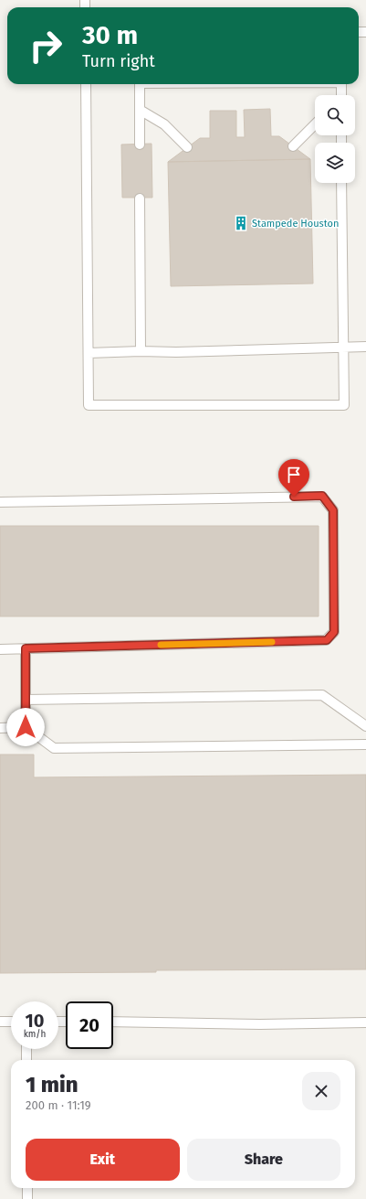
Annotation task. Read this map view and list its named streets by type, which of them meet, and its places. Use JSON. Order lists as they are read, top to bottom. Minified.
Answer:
{"places":{"building":["Stampede Houston"]},"page":{"turn":["30 m","Turn right"],"speed":"10 km/h","limit":"20","heading":["1 min","200 m · 11:19"],"buttons":["Exit","Share"]}}
